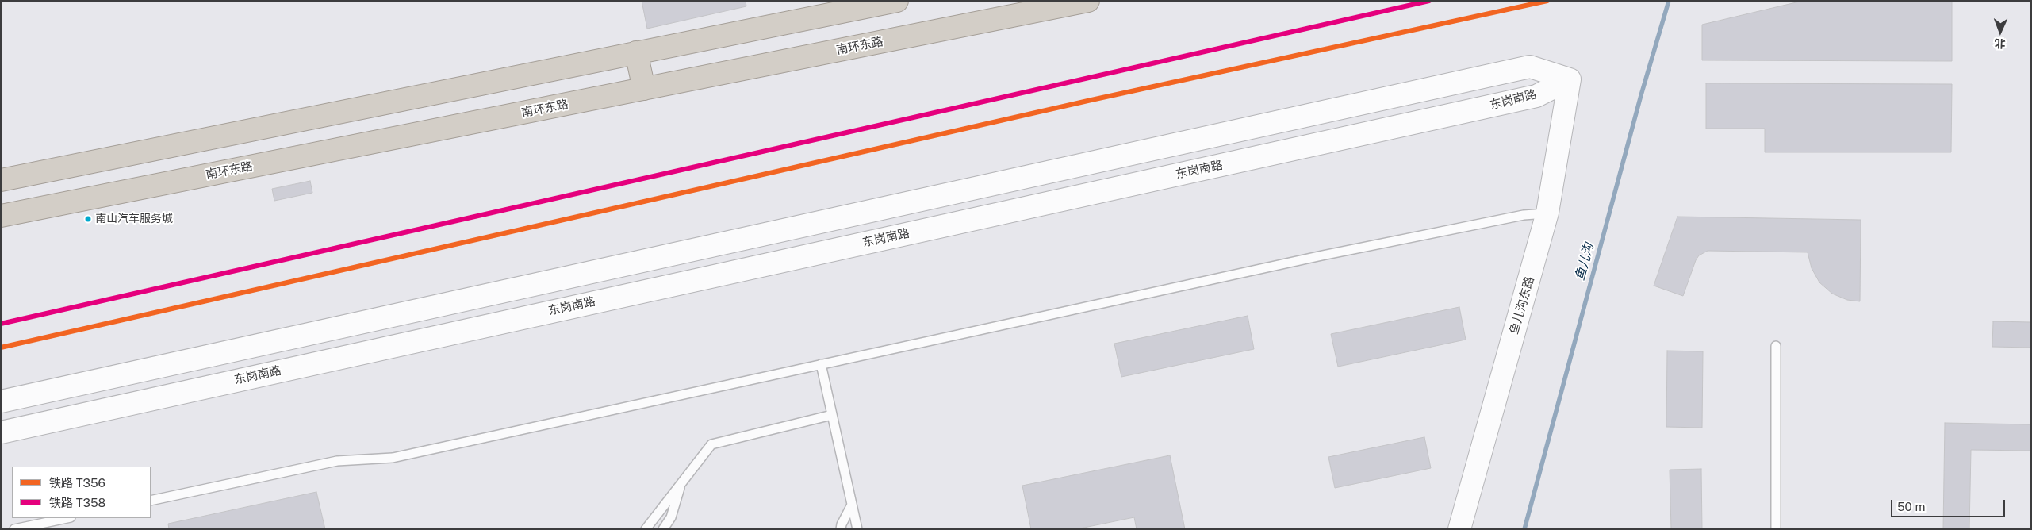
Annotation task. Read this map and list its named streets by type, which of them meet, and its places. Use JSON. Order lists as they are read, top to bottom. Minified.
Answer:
{"streets":{"highway":["南环东路"],"street":["东岗南路","鱼儿沟东路"]},"crossings":[["东岗南路","鱼儿沟东路"]],"water":["鱼儿沟"],"places":["南山汽车服务城"],"lines":["rail line T356","rail line T358"],"legend":["铁路 T356","铁路 T358"],"scale_bar":"50 m","north":"bottom"}
